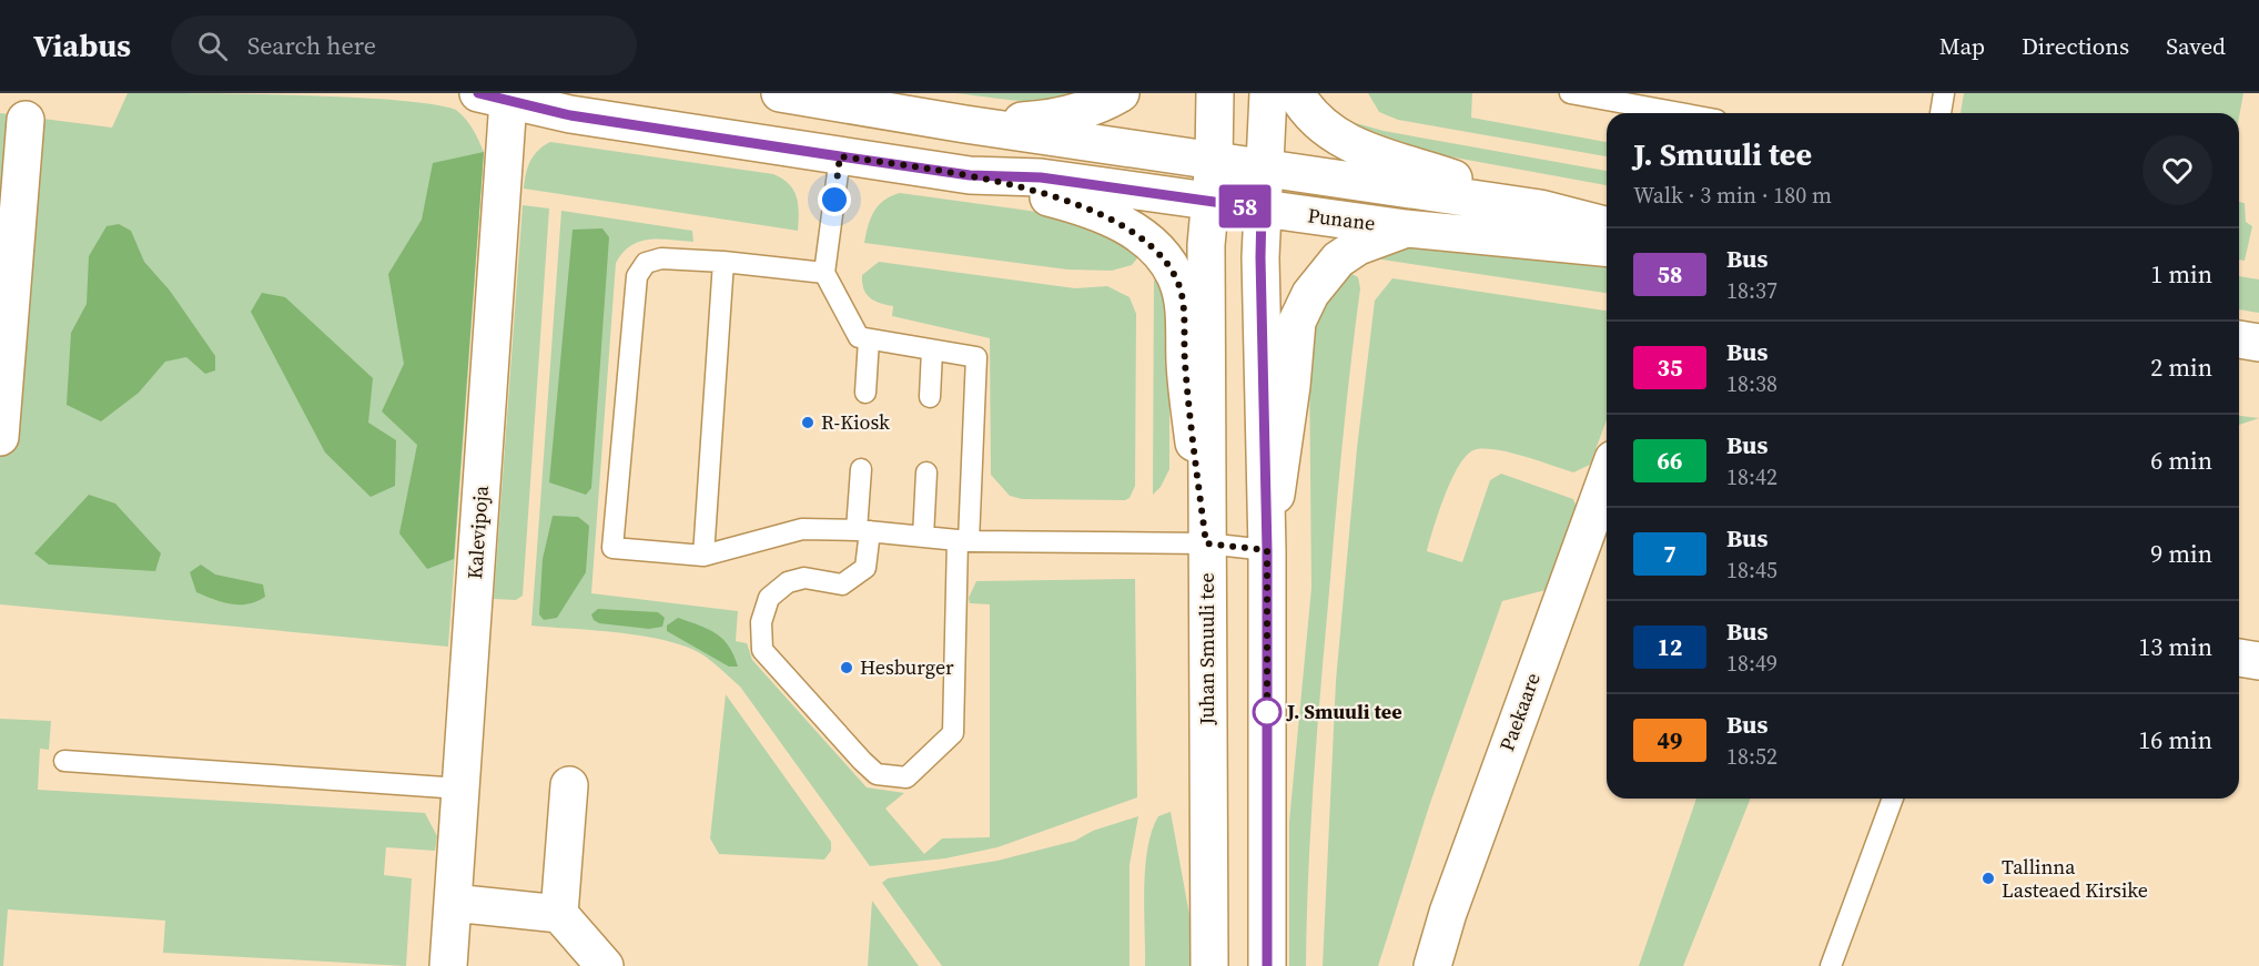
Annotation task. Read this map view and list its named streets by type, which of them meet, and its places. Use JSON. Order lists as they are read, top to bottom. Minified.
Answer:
{"streets":{"main road":["Punane","Kalevipoja","Juhan Smuuli tee","Paekaare"]},"crossings":[["Punane","Kalevipoja"],["Punane","Juhan Smuuli tee"]],"places":["R-Kiosk","Hesburger","J. Smuuli tee","Tallinna Lasteaed Kirsike"],"lines":["bus line 58"],"page":{"header":"Viabus","search":"Search here","nav":["Map","Directions","Saved"],"on_map":"58","heading":["J. Smuuli tee","Walk · 3 min · 180 m"],"list":[{"mark":"58","name":"Bus","note":"18:37","value":"1 min"},{"mark":"35","name":"Bus","note":"18:38","value":"2 min"},{"mark":"66","name":"Bus","note":"18:42","value":"6 min"},{"mark":"7","name":"Bus","note":"18:45","value":"9 min"},{"mark":"12","name":"Bus","note":"18:49","value":"13 min"},{"mark":"49","name":"Bus","note":"18:52","value":"16 min"}]}}
